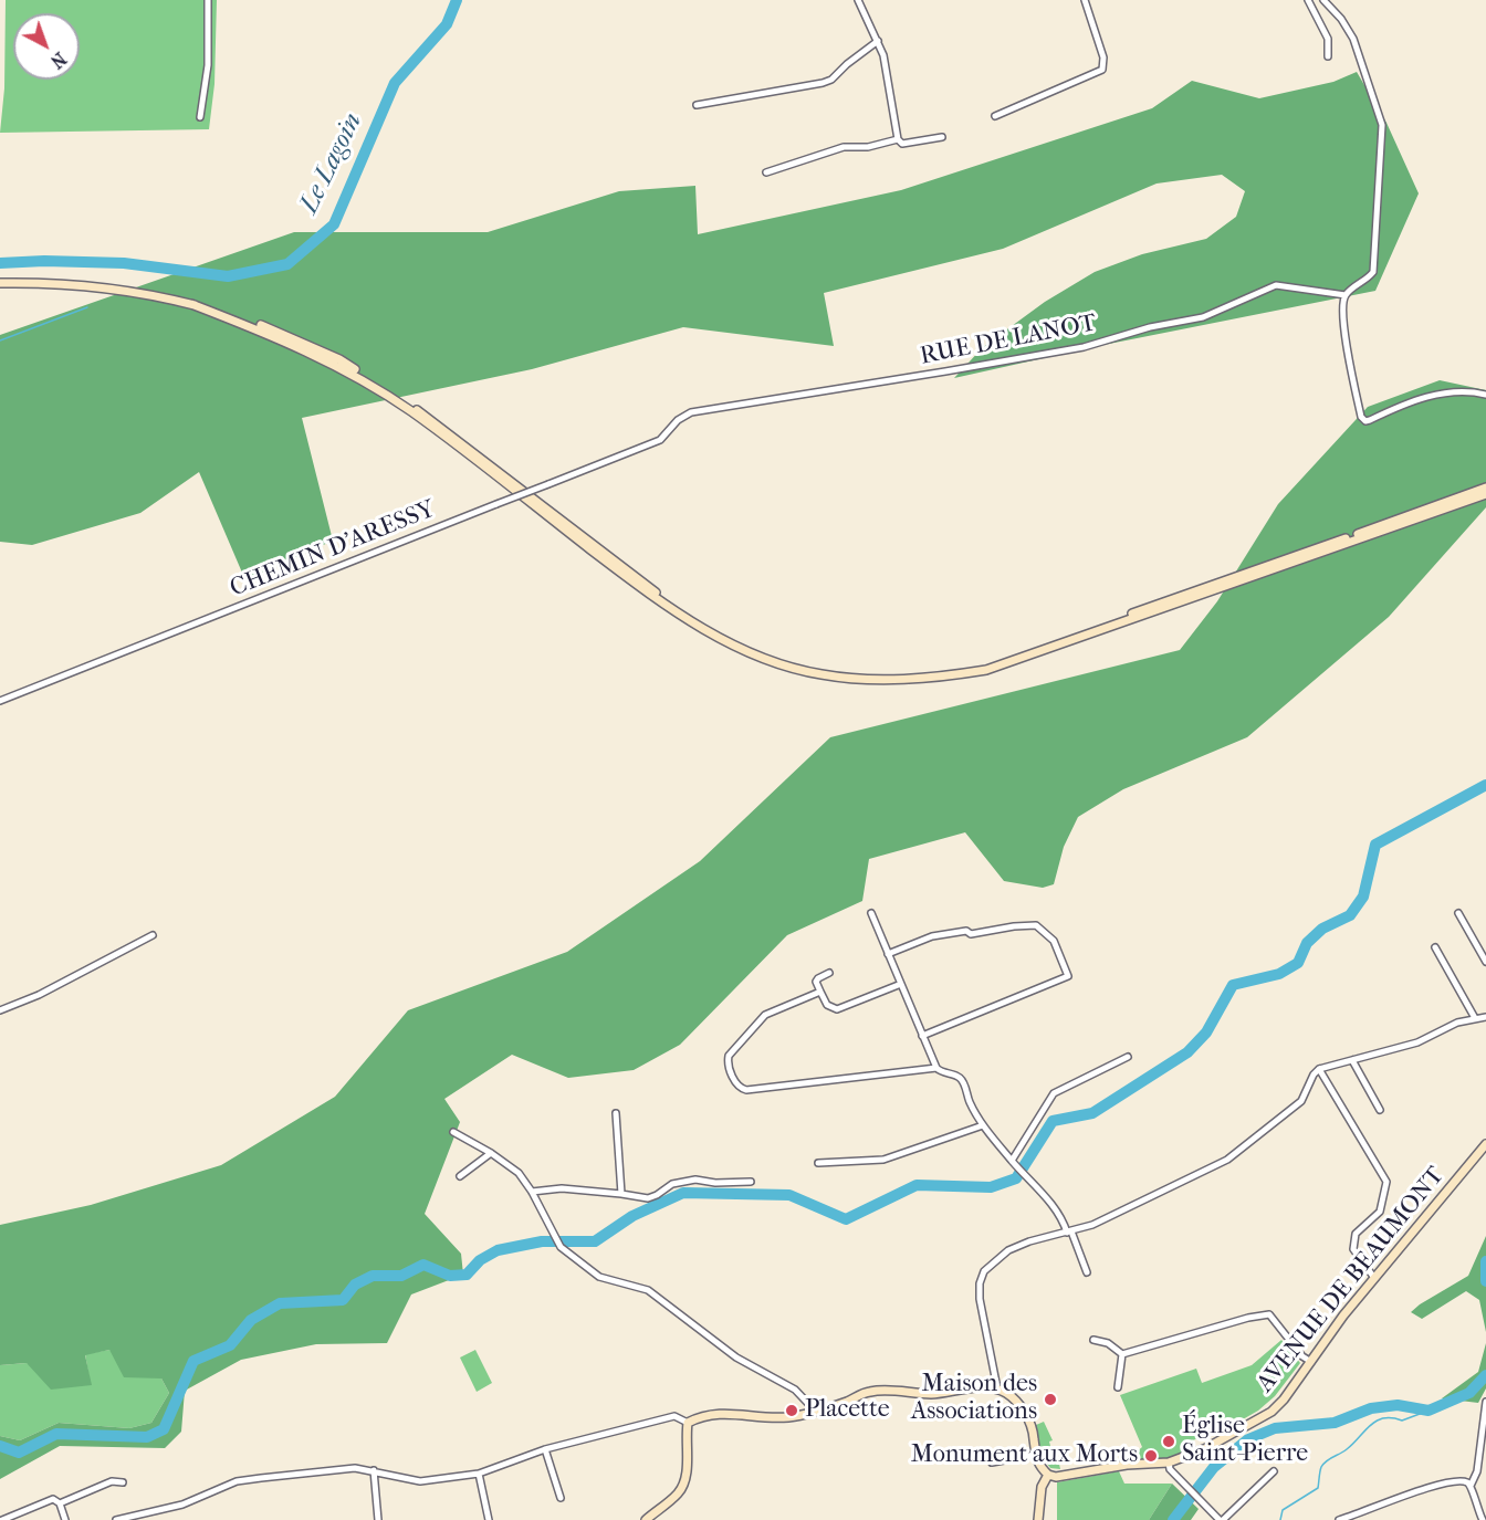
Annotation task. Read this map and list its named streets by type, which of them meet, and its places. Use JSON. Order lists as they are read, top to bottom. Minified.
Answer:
{"streets":{"main road":["AVENUE DE BEAUMONT"],"street":["RUE DE LANOT","CHEMIN D'ARESSY"]},"crossings":[["RUE DE LANOT","CHEMIN D'ARESSY"]],"water":["Le Lagoin"],"places":["Maison des Associations","Placette","Église Saint-Pierre","Monument aux Morts"],"north":"bottom right"}
